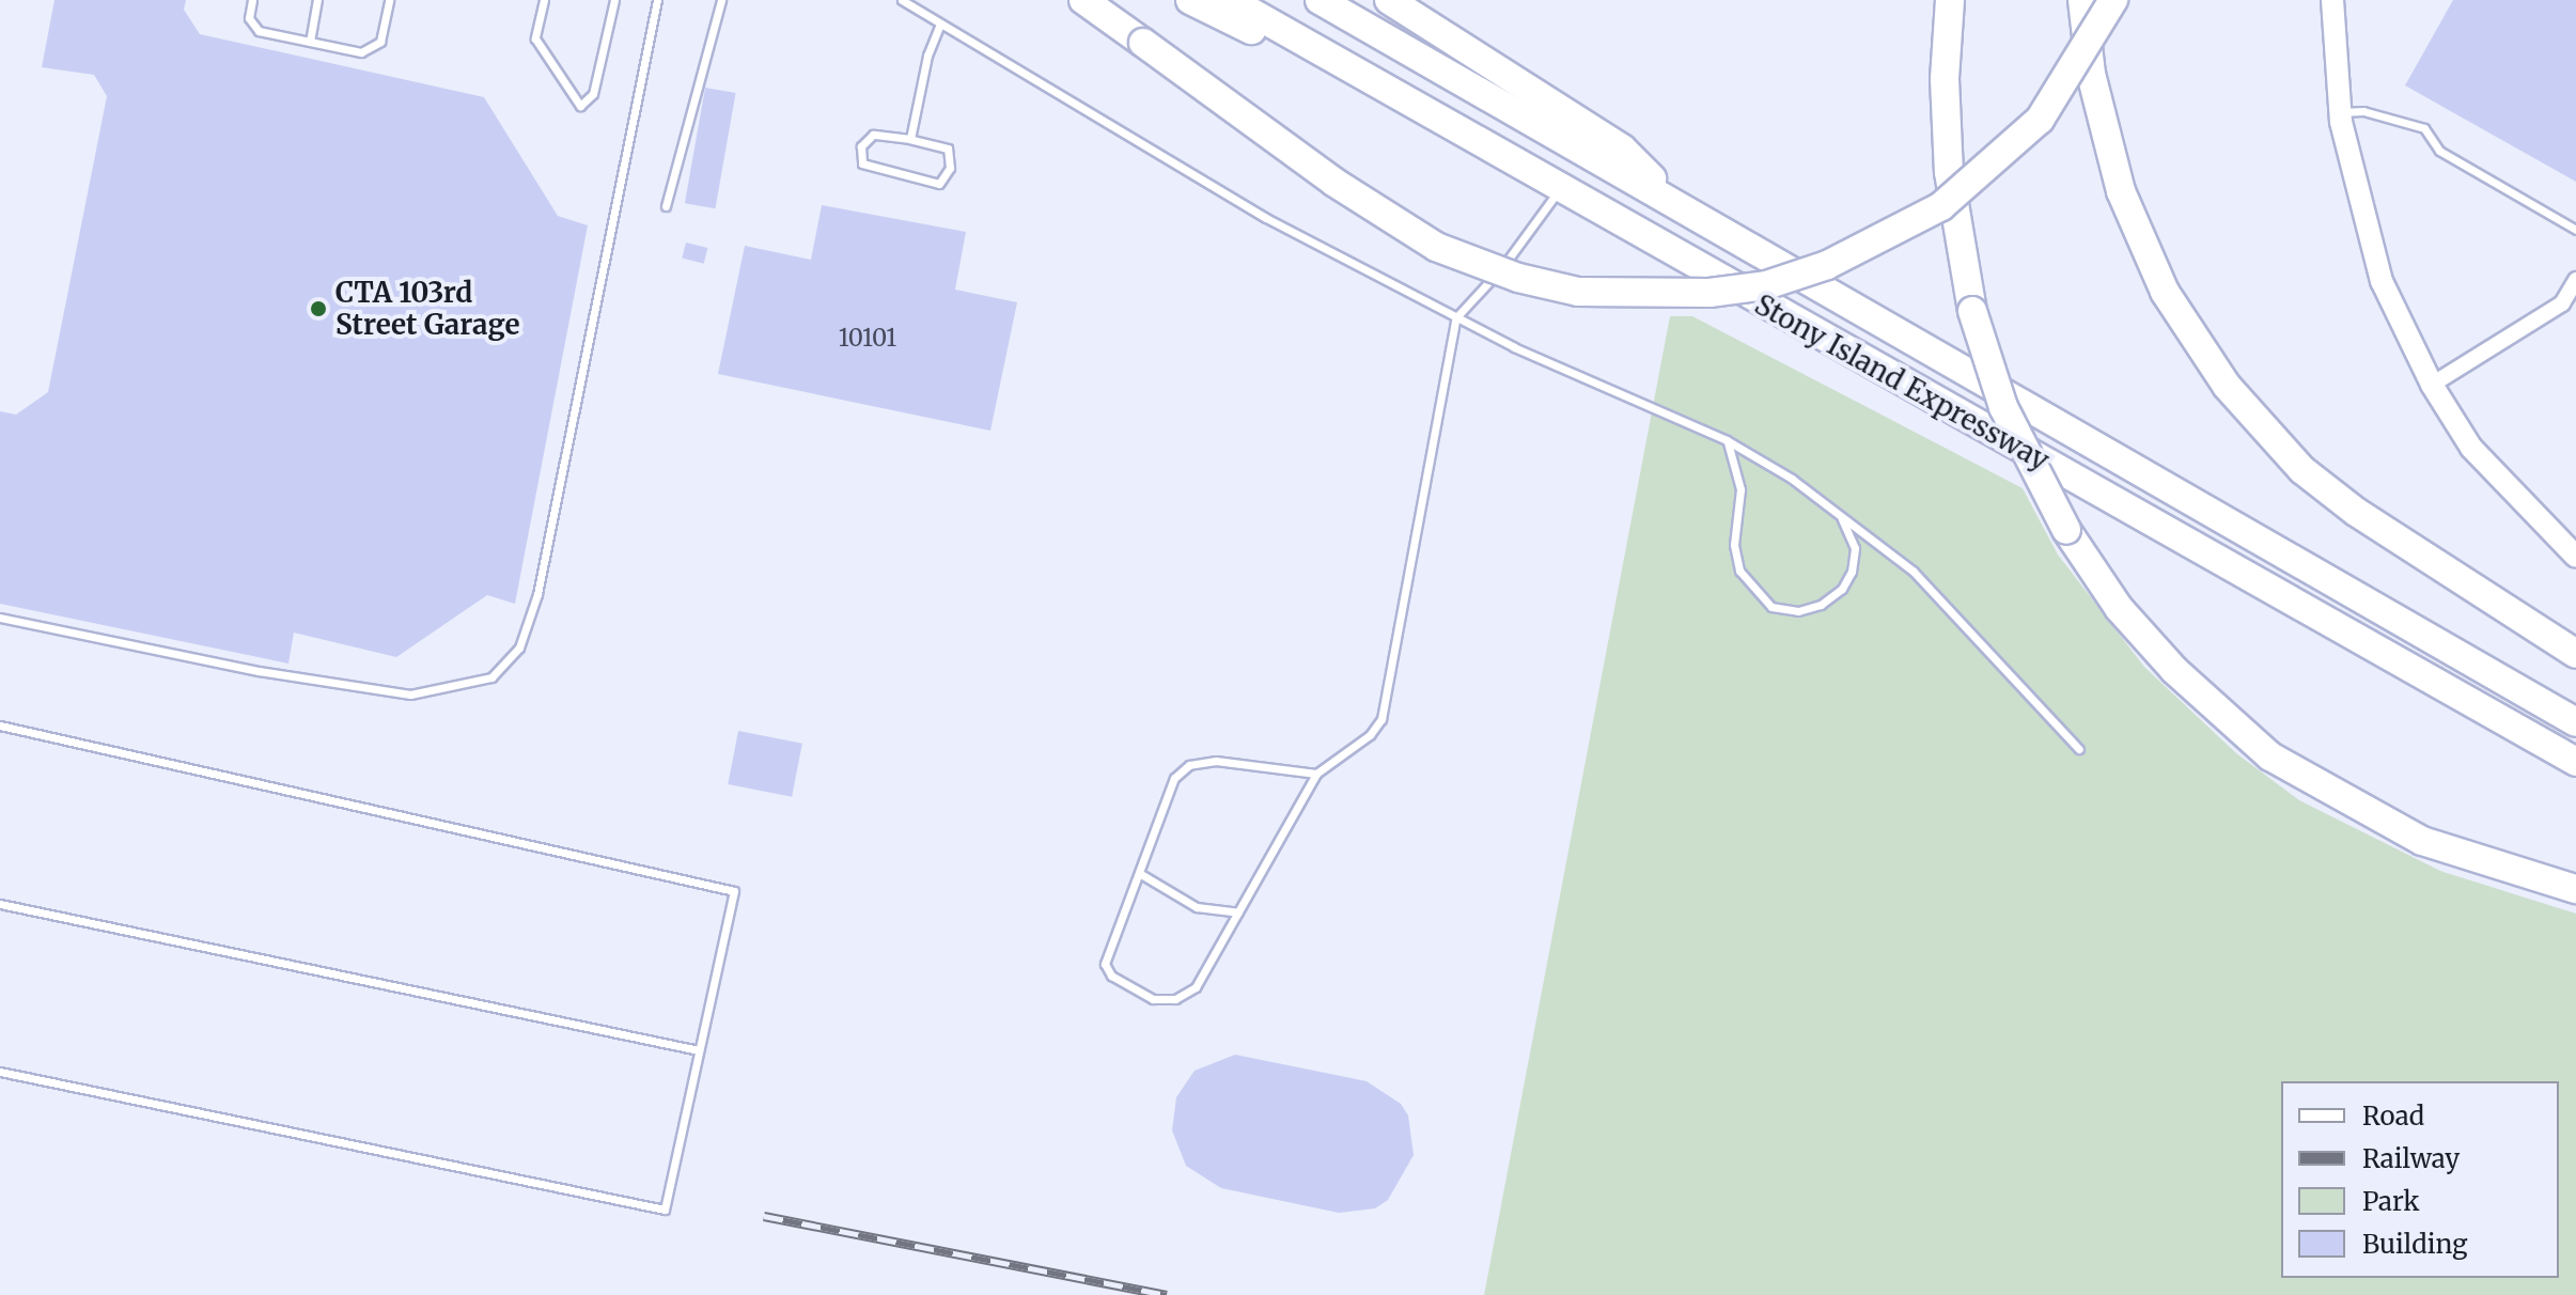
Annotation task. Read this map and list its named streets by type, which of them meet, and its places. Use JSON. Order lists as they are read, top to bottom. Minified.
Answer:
{"streets":{"highway":["Stony Island Expressway"]},"places":["CTA 103rd Street Garage"],"house_numbers":["10101"],"legend":["Road","Railway","Park","Building"]}
